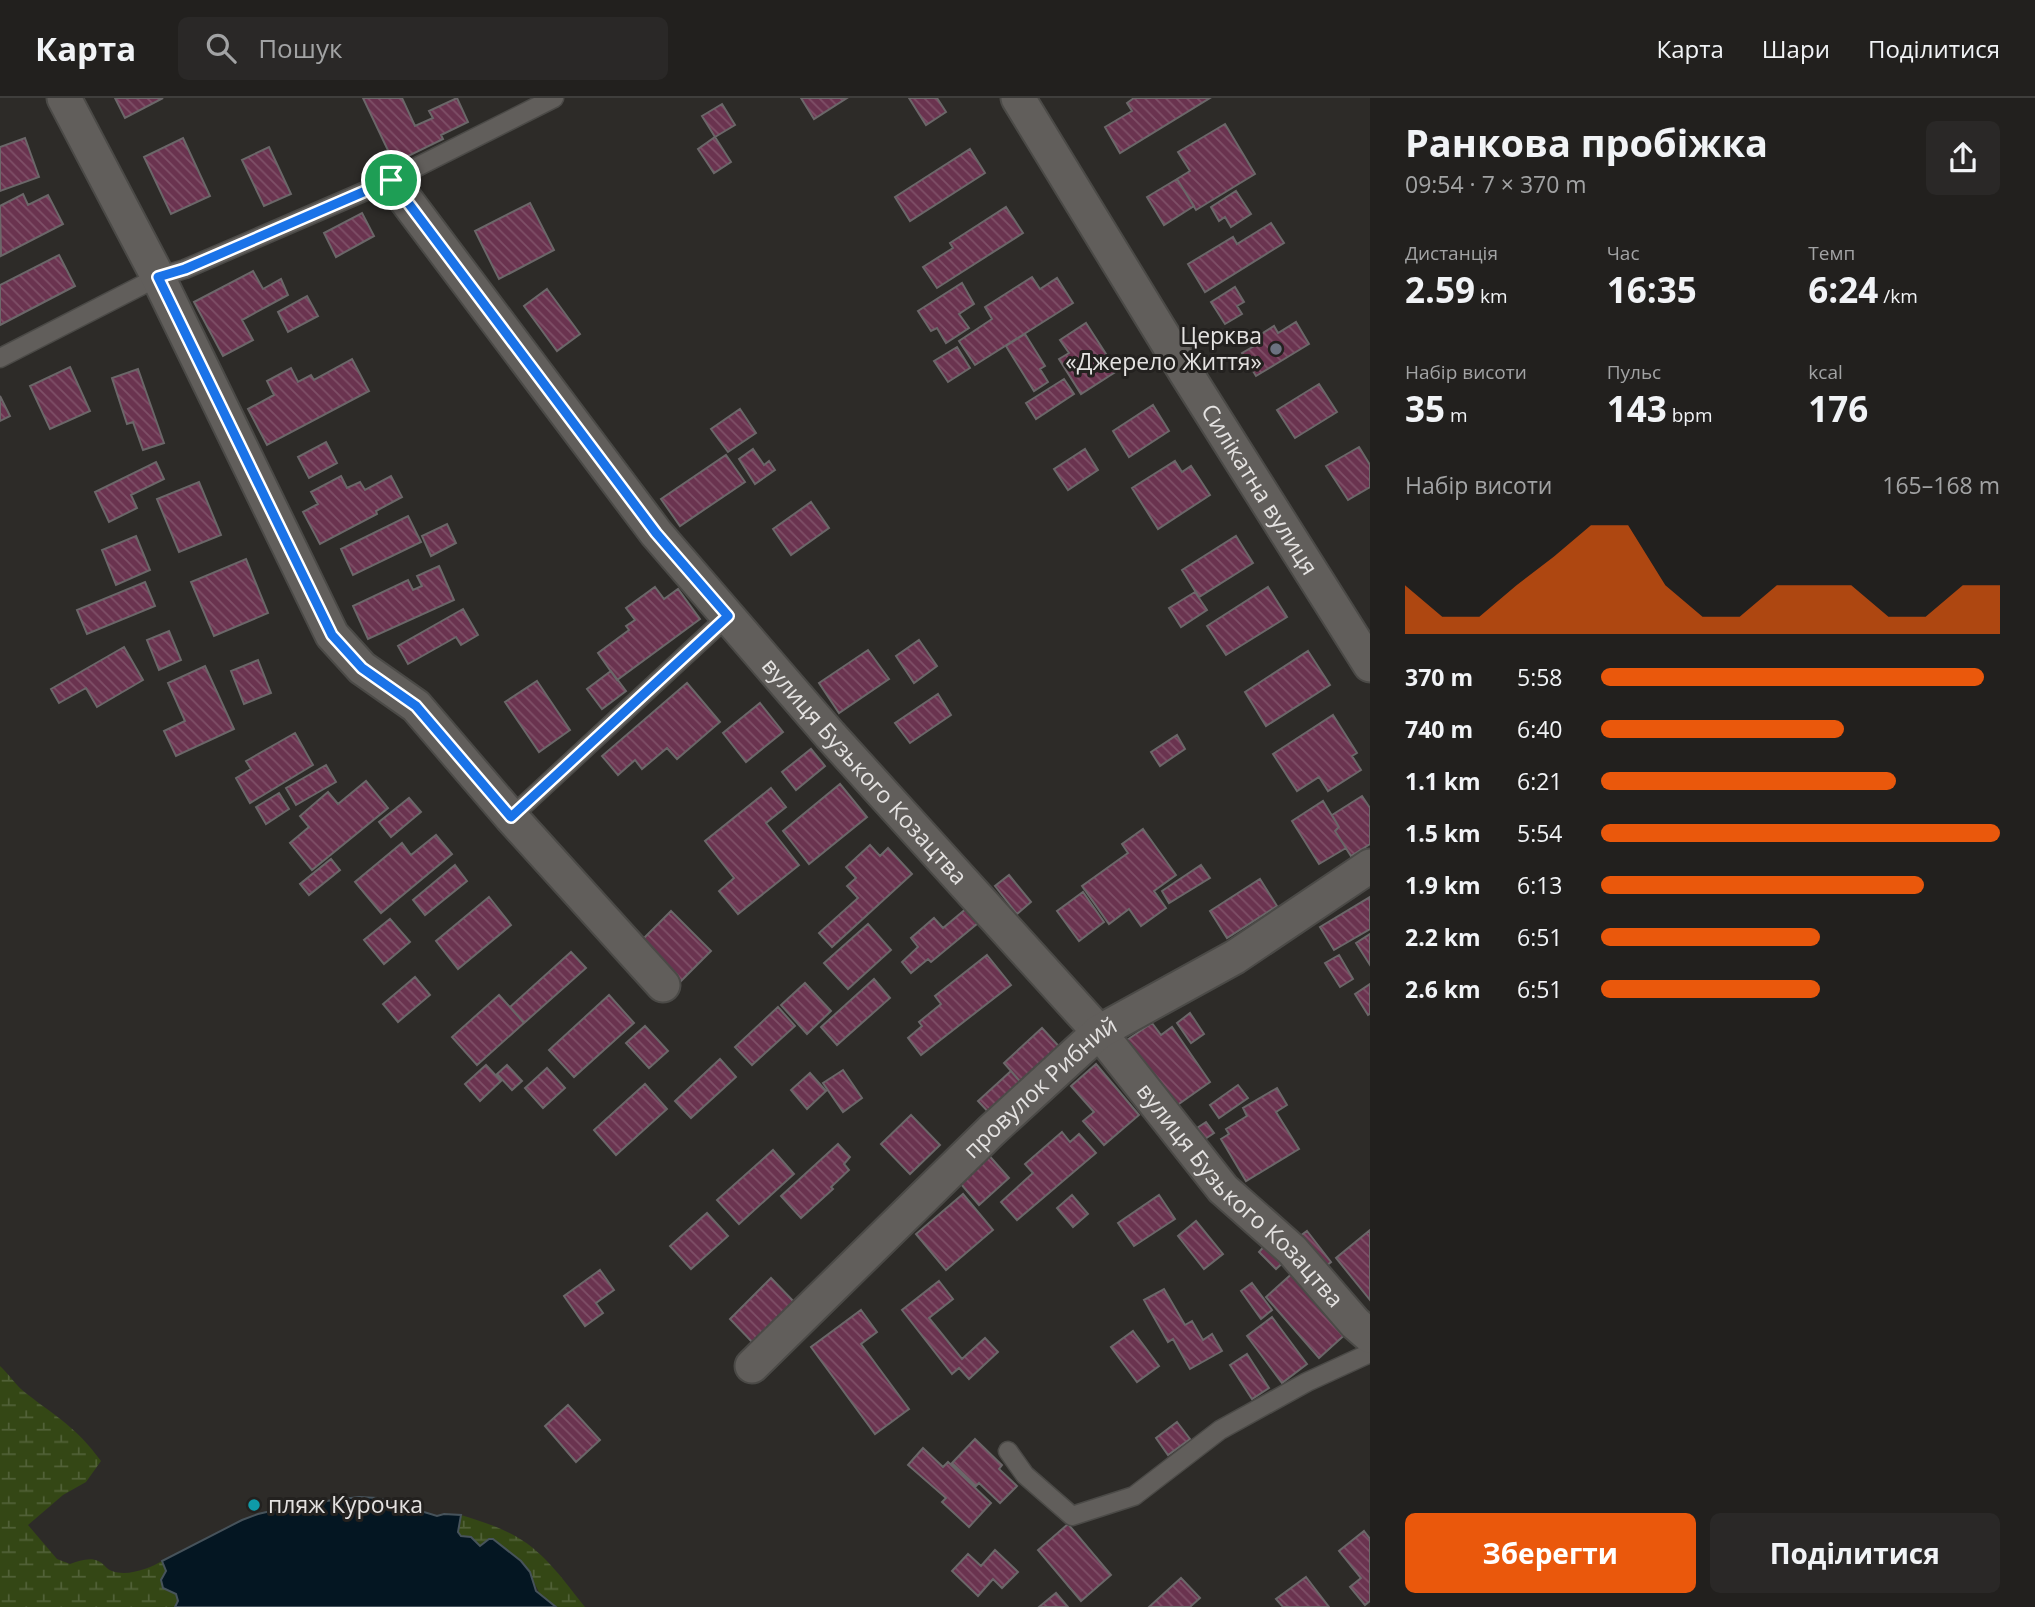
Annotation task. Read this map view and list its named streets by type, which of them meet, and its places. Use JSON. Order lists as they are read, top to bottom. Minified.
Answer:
{"streets":{"street":["Силікатна вулиця","вулиця Бузького Козацтва","провулок Рибний"]},"crossings":[["вулиця Бузького Козацтва","провулок Рибний"]],"places":["Церква «Джерело Життя»","пляж Курочка"],"page":{"header":"Карта","search":"Пошук","nav":["Карта","Шари","Поділитися"],"heading":["Ранкова пробіжка","09:54 · 7 × 370 m"],"stats":[["Дистанція","2.59 km"],["Час","16:35"],["Темп","6:24 /km"],["Набір висоти","35 m"],["Пульс","143 bpm"],["kcal","176"]],"chart":["Набір висоти","165–168 m"],"list":[{"name":"370 m","note":"5:58"},{"name":"740 m","note":"6:40"},{"name":"1.1 km","note":"6:21"},{"name":"1.5 km","note":"5:54"},{"name":"1.9 km","note":"6:13"},{"name":"2.2 km","note":"6:51"},{"name":"2.6 km","note":"6:51"}],"buttons":["Зберегти","Поділитися"]}}
